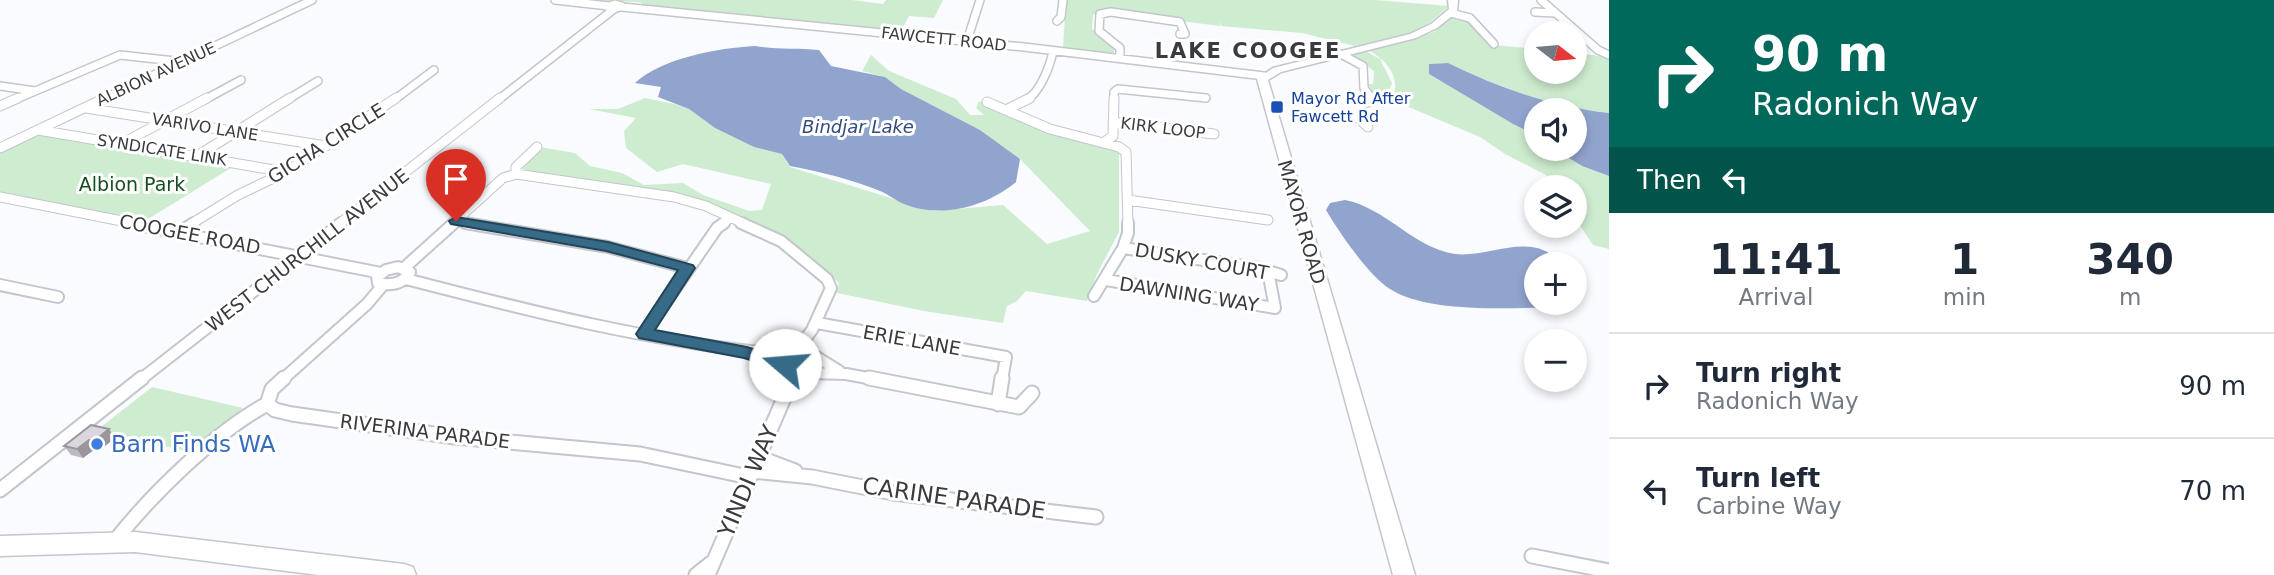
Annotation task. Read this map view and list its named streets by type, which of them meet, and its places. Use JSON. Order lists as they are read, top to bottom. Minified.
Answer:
{"streets":{"main road":["MAYOR ROAD"],"street":["FAWCETT ROAD","ALBION AVENUE","VARIVO LANE","KIRK LOOP","GICHA CIRCLE","SYNDICATE LINK","COOGEE ROAD","WEST CHURCHILL AVENUE","DUSKY COURT","DAWNING WAY","ERIE LANE","RIVERINA PARADE","YINDI WAY","CARINE PARADE"]},"crossings":[["FAWCETT ROAD","MAYOR ROAD"],["FAWCETT ROAD","WEST CHURCHILL AVENUE"],["ALBION AVENUE","VARIVO LANE"],["ALBION AVENUE","SYNDICATE LINK"],["VARIVO LANE","GICHA CIRCLE"],["GICHA CIRCLE","SYNDICATE LINK"],["GICHA CIRCLE","COOGEE ROAD"],["COOGEE ROAD","WEST CHURCHILL AVENUE"],["DUSKY COURT","DAWNING WAY"],["ERIE LANE","YINDI WAY"],["RIVERINA PARADE","YINDI WAY"],["RIVERINA PARADE","CARINE PARADE"],["YINDI WAY","CARINE PARADE"]],"districts":["LAKE COOGEE"],"water":["Bindjar Lake"],"parks":["Albion Park"],"places":{"transit":["Mayor Rd After Fawcett Rd"],"other":["Barn Finds WA"]},"north":"right","page":{"turn":["90 m","Radonich Way"],"map_buttons":["+","−"],"then":"Then","eta":["11:41","Arrival","1","min","340","m"],"list":[{"name":"Turn right","note":"Radonich Way","value":"90 m"},{"name":"Turn left","note":"Carbine Way","value":"70 m"}]}}
